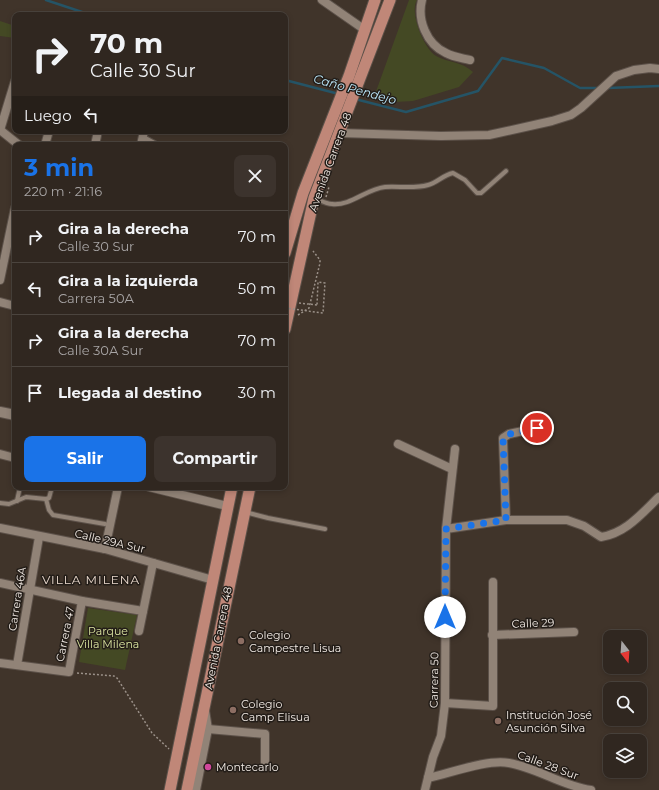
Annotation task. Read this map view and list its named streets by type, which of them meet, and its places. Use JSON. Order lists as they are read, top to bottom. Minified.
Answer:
{"streets":{"main road":["Avenida Carrera 48"],"street":["Calle 29A Sur","Carrera 46A","Calle 29","Carrera 47","Carrera 50","Calle 28 Sur"]},"crossings":[["Avenida Carrera 48","Calle 29A Sur"],["Calle 29A Sur","Carrera 46A"],["Carrera 50","Calle 28 Sur"]],"districts":["VILLA MILENA"],"water":["Caño Pendejo"],"parks":["Parque Villa Milena"],"places":["Colegio Campestre Lisua","Colegio Camp Elisua","Institución José Asunción Silva","Montecarlo"],"north":"bottom","page":{"turn":["70 m","Calle 30 Sur"],"then":"Luego","heading":["3 min","220 m · 21:16"],"list":[{"name":"Gira a la derecha","note":"Calle 30 Sur","value":"70 m"},{"name":"Gira a la izquierda","note":"Carrera 50A","value":"50 m"},{"name":"Gira a la derecha","note":"Calle 30A Sur","value":"70 m"},{"name":"Llegada al destino","value":"30 m"}],"buttons":["Salir","Compartir"]}}
